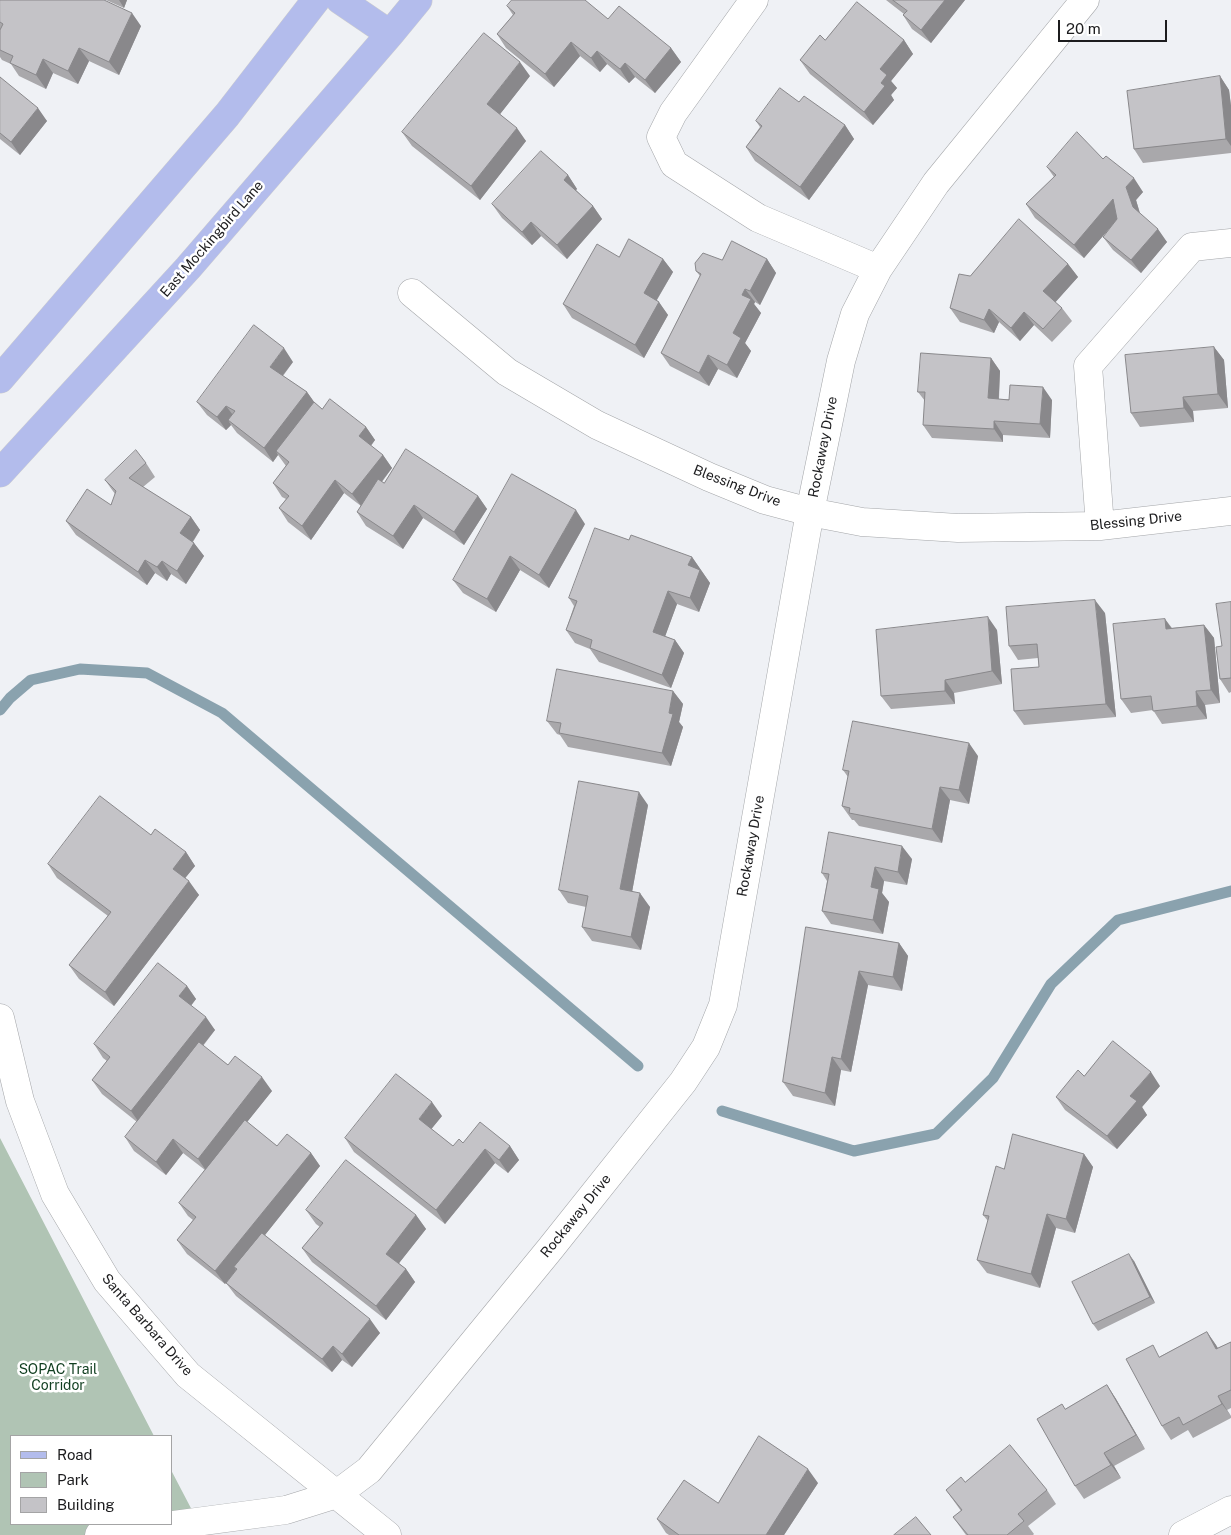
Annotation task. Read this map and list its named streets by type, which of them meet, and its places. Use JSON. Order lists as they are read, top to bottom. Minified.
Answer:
{"streets":{"main road":["East Mockingbird Lane"],"street":["Rockaway Drive","Blessing Drive","Santa Barbara Drive"]},"crossings":[["Rockaway Drive","Blessing Drive"],["Rockaway Drive","Santa Barbara Drive"]],"parks":["SOPAC Trail Corridor"],"legend":["Road","Park","Building"],"scale_bar":"20 m"}
